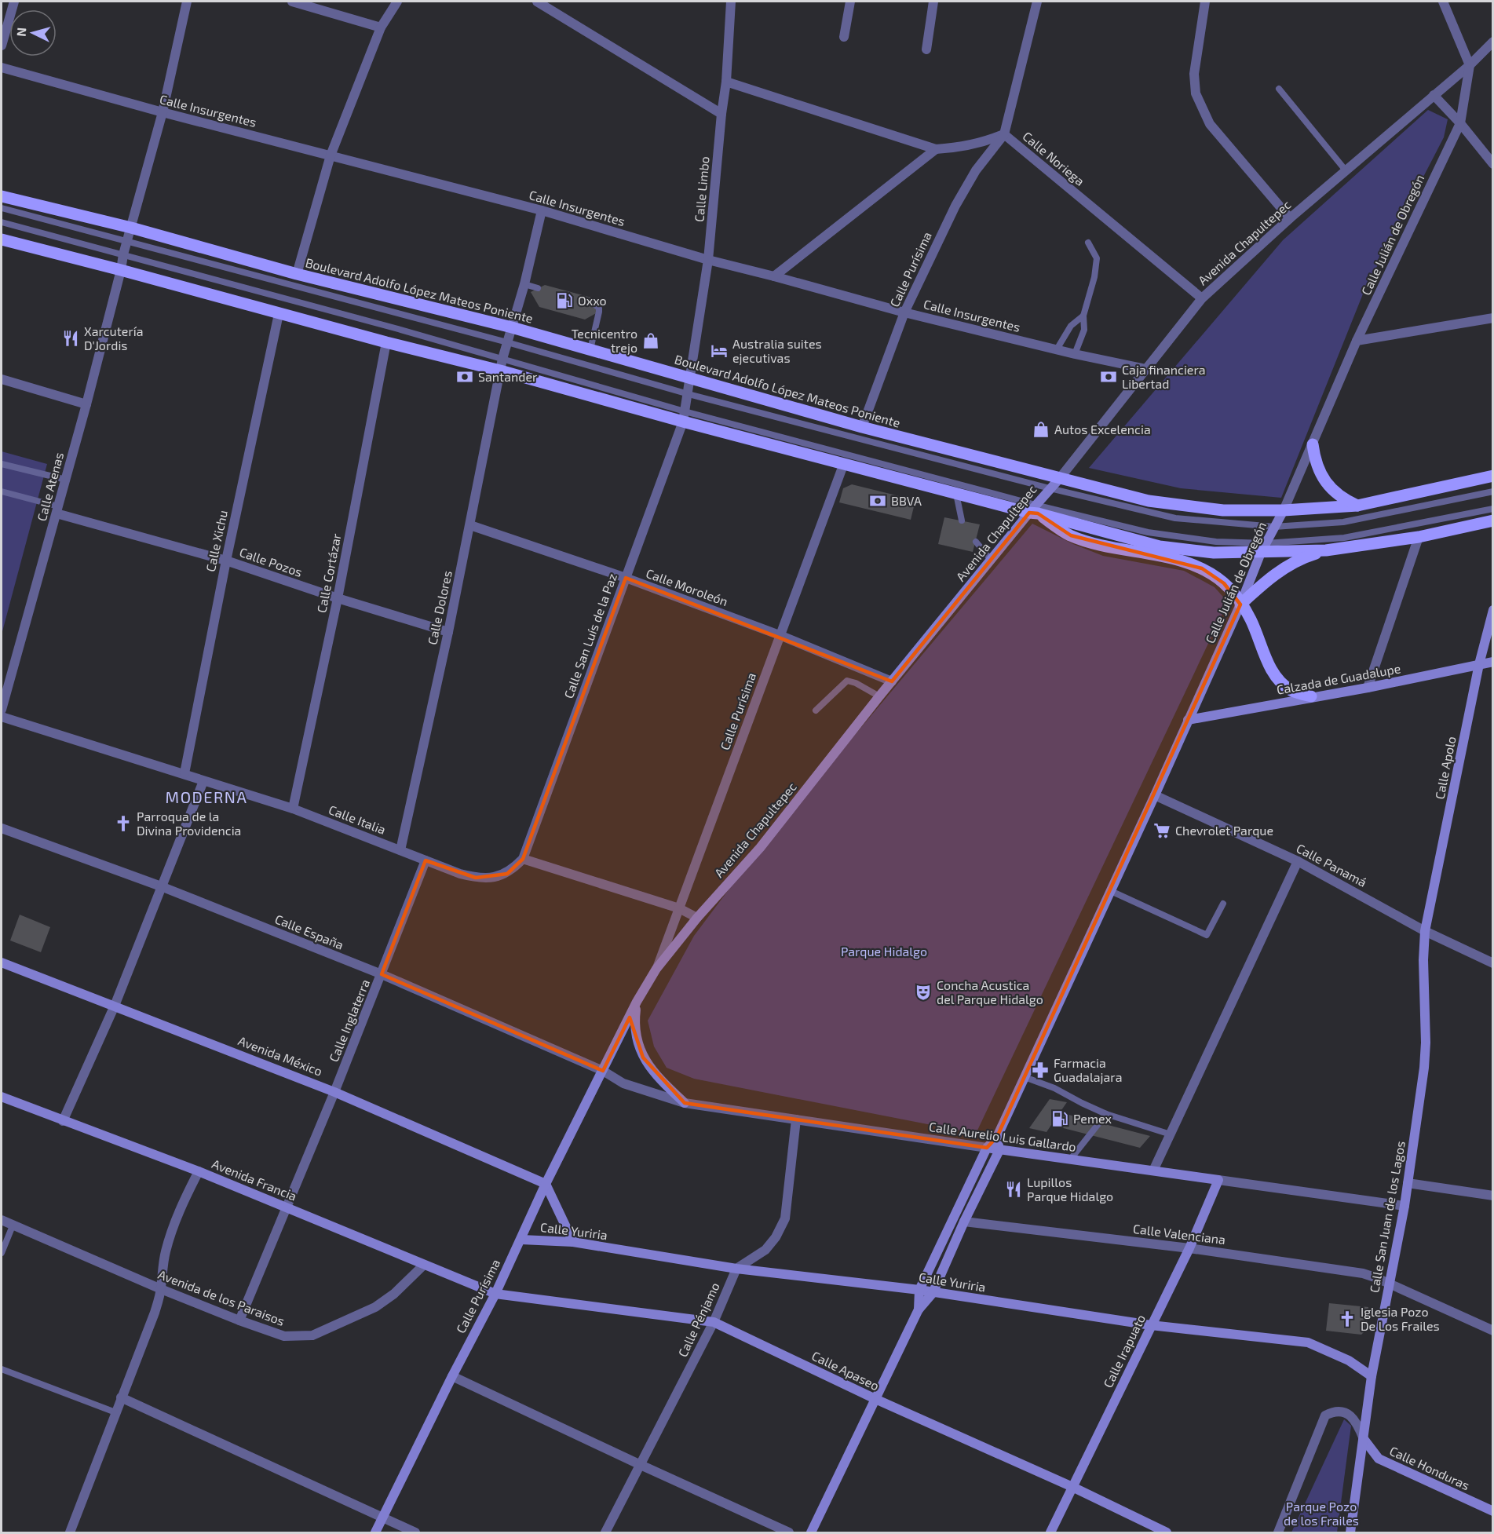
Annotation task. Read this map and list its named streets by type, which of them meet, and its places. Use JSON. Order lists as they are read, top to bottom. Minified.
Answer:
{"streets":{"main road":["Boulevard Adolfo López Mateos Poniente"],"street":["Calle Insurgentes","Calle Noriega","Calle Limbo","Calle Julián de Obregón","Avenida Chapultepec","Calle Purísima","Calle Atenas","Calle Xichu","Calle Pozos","Calle Cortázar","Calle Moroleón","Calle Dolores","Calle San Luís de la Paz","Calzada de Guadalupe","Calle Apolo","Calle Italia","Calle Panamá","Calle España","Calle Inglaterra","Avenida México","Calle Aurelio Luis Gallardo","Avenida Francia","Calle San Juan de los Lagos","Calle Yuriria","Calle Valenciana","Avenida de los Paraisos","Calle Pénjamo","Calle Irapuato","Calle Apaseo","Calle Honduras"]},"crossings":[["Calle Insurgentes","Calle Limbo"],["Calle Insurgentes","Avenida Chapultepec"],["Calle Insurgentes","Calle Purísima"],["Calle Insurgentes","Calle Atenas"],["Calle Insurgentes","Calle Dolores"],["Calle Noriega","Calle Limbo"],["Calle Noriega","Avenida Chapultepec"],["Calle Noriega","Calle Purísima"],["Calle Limbo","Boulevard Adolfo López Mateos Poniente"],["Calle Limbo","Calle San Luís de la Paz"],["Calle Julián de Obregón","Avenida Chapultepec"],["Calle Julián de Obregón","Boulevard Adolfo López Mateos Poniente"],["Calle Julián de Obregón","Calzada de Guadalupe"],["Calle Julián de Obregón","Calle Panamá"],["Calle Julián de Obregón","Calle Aurelio Luis Gallardo"],["Calle Julián de Obregón","Calle Yuriria"],["Avenida Chapultepec","Calle Purísima"],["Avenida Chapultepec","Boulevard Adolfo López Mateos Poniente"],["Avenida Chapultepec","Calle Moroleón"],["Avenida Chapultepec","Calle España"],["Avenida Chapultepec","Calle Aurelio Luis Gallardo"],["Calle Purísima","Boulevard Adolfo López Mateos Poniente"],["Calle Purísima","Calle Moroleón"],["Calle Purísima","Calle España"],["Calle Purísima","Avenida México"],["Calle Purísima","Calle Aurelio Luis Gallardo"],["Calle Purísima","Avenida Francia"],["Calle Purísima","Calle Yuriria"],["Calle Purísima","Calle Apaseo"],["Boulevard Adolfo López Mateos Poniente","Calle Atenas"],["Boulevard Adolfo López Mateos Poniente","Calle Dolores"],["Calle Atenas","Calle Pozos"],["Calle Xichu","Calle Pozos"],["Calle Xichu","Calle Italia"],["Calle Pozos","Calle Cortázar"],["Calle Pozos","Calle Dolores"],["Calle Cortázar","Calle Italia"],["Calle Moroleón","Calle Dolores"],["Calle Moroleón","Calle San Luís de la Paz"],["Calle Dolores","Calle Italia"],["Calle San Luís de la Paz","Calle Italia"],["Calzada de Guadalupe","Calle Apolo"],["Calle Apolo","Calle Panamá"],["Calle Apolo","Calle San Juan de los Lagos"],["Calle Italia","Calle Inglaterra"],["Calle Panamá","Calle San Juan de los Lagos"],["Calle España","Calle Inglaterra"],["Calle España","Calle Aurelio Luis Gallardo"],["Calle Inglaterra","Avenida México"],["Calle Inglaterra","Avenida Francia"],["Calle Inglaterra","Avenida de los Paraisos"],["Calle Aurelio Luis Gallardo","Calle San Juan de los Lagos"],["Calle Aurelio Luis Gallardo","Calle Irapuato"],["Avenida Francia","Avenida de los Paraisos"],["Avenida Francia","Calle Apaseo"],["Calle San Juan de los Lagos","Calle Yuriria"],["Calle San Juan de los Lagos","Calle Valenciana"],["Calle San Juan de los Lagos","Calle Honduras"],["Calle Yuriria","Calle Pénjamo"],["Calle Yuriria","Calle Irapuato"],["Calle Valenciana","Calle Irapuato"],["Calle Pénjamo","Calle Apaseo"],["Calle Irapuato","Calle Apaseo"]],"districts":["MODERNA"],"parks":["Parque Hidalgo","Parque Pozo de los Frailes"],"places":{"fuel station":["Oxxo","Pemex"],"restaurant":["Xarcutería D'Jordis","Lupillos Parque Hidalgo"],"shop":["Tecnicentro trejo","Autos Excelencia"],"hotel":["Australia suites ejecutivas"],"bank":["Santander","Caja financiera Libertad","BBVA"],"church":["Parroqua de la Divina Providencia","Iglesia Pozo De Los Frailes"],"supermarket":["Chevrolet Parque"],"theatre":["Concha Acustica del Parque Hidalgo"],"pharmacy":["Farmacia Guadalajara"]},"north":"left"}
